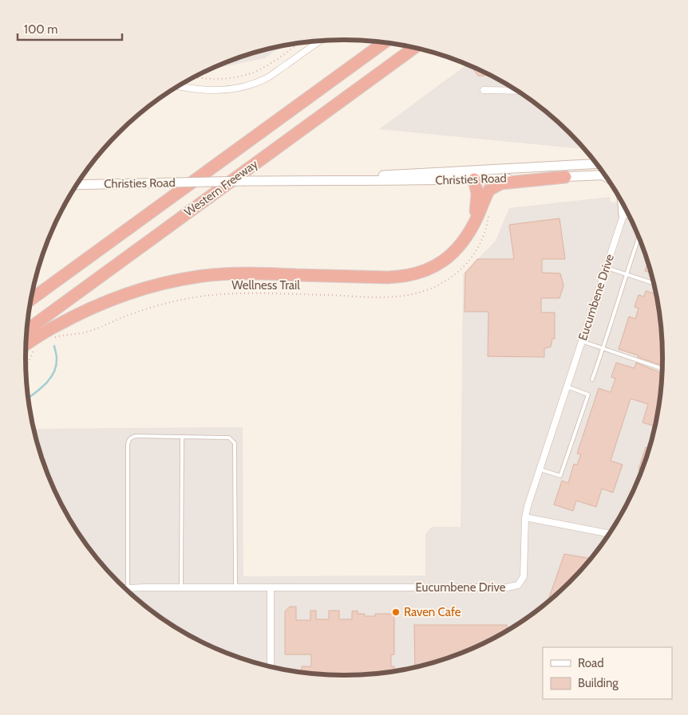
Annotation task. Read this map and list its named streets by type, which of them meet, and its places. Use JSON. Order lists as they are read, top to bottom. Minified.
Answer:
{"streets":{"highway":["Western Freeway"],"main road":["Christies Road"],"street":["Eucumbene Drive"],"path":["Wellness Trail"]},"places":["Raven Cafe"],"legend":["Road","Building"],"scale_bar":"100 m"}
